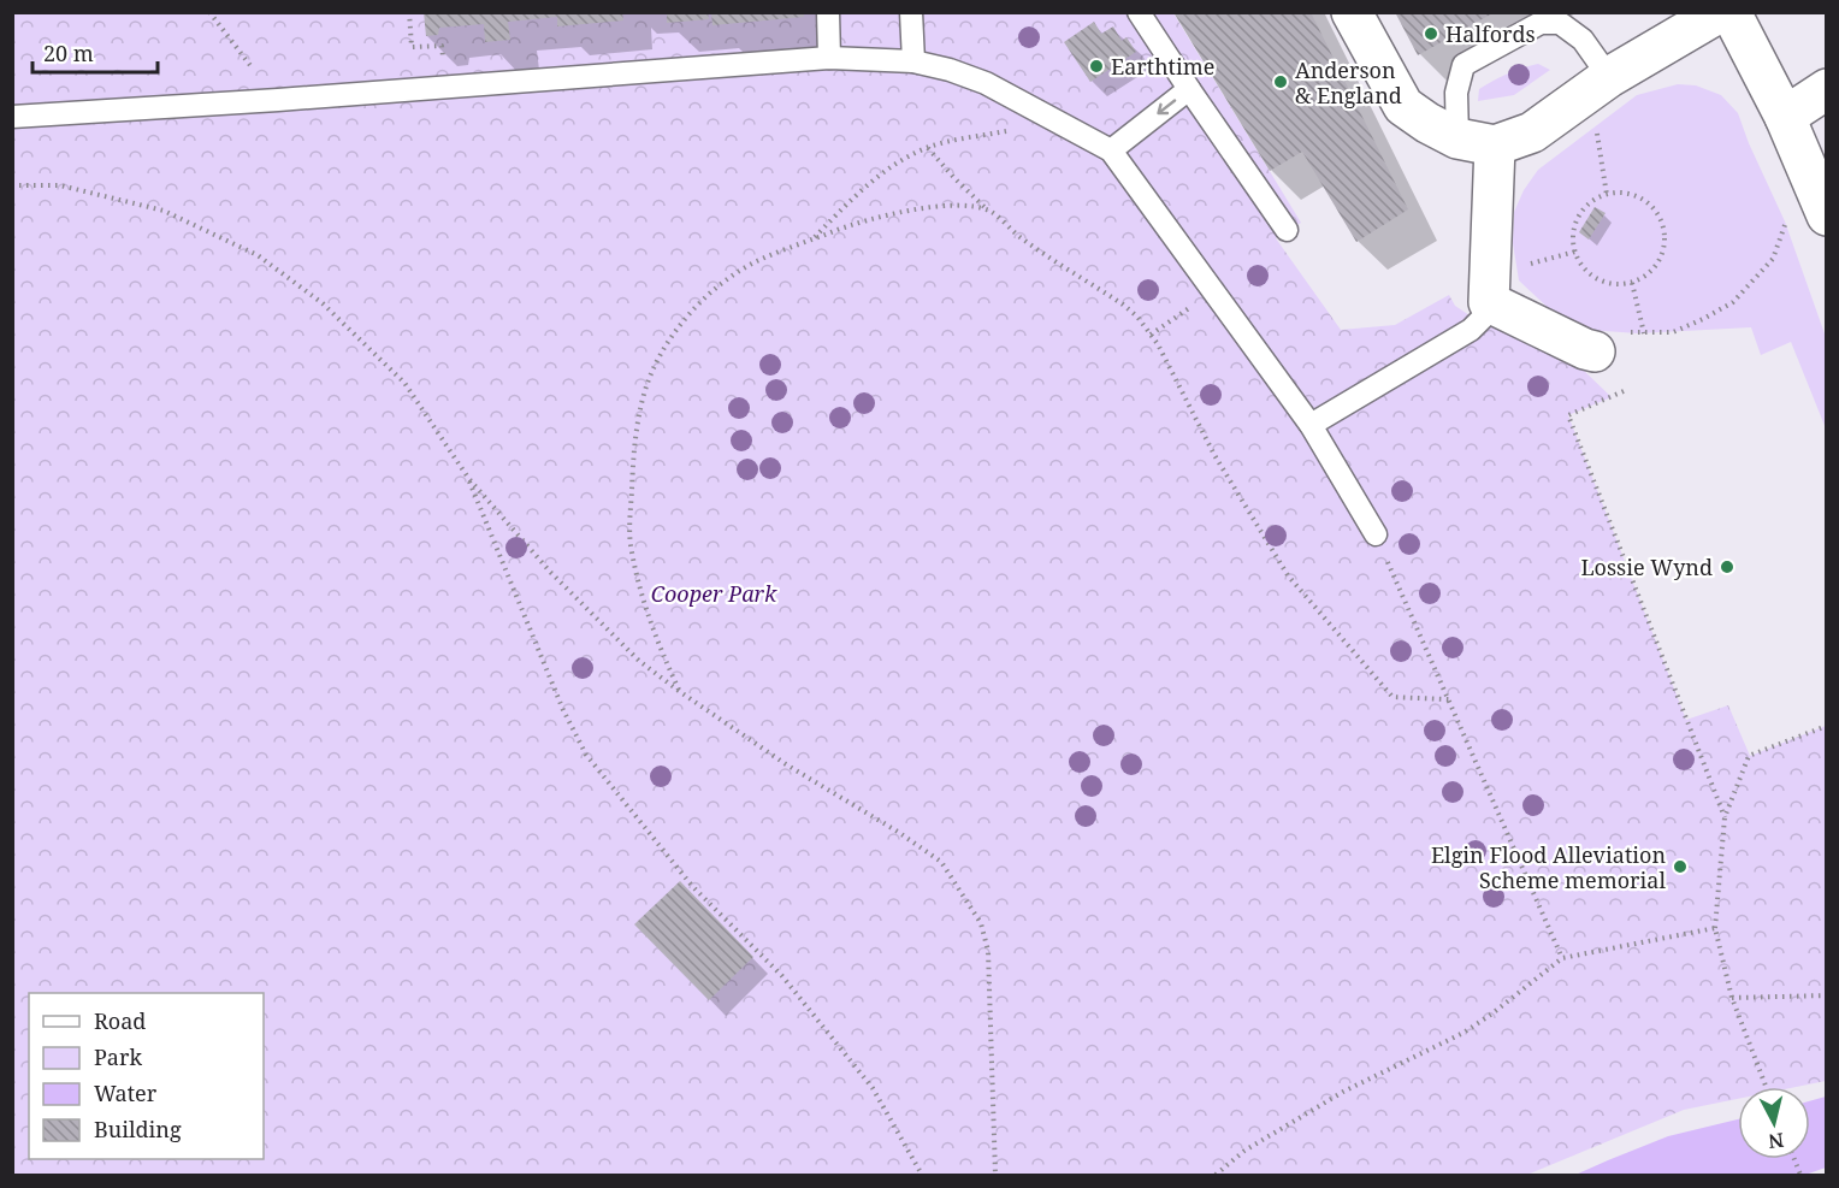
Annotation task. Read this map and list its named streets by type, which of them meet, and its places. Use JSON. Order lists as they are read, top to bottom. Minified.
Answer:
{"parks":["Cooper Park"],"places":["Halfords","Earthtime","Anderson & England","Lossie Wynd","Elgin Flood Alleviation Scheme memorial"],"legend":["Road","Park","Water","Building"],"scale_bar":"20 m","north":"bottom"}
